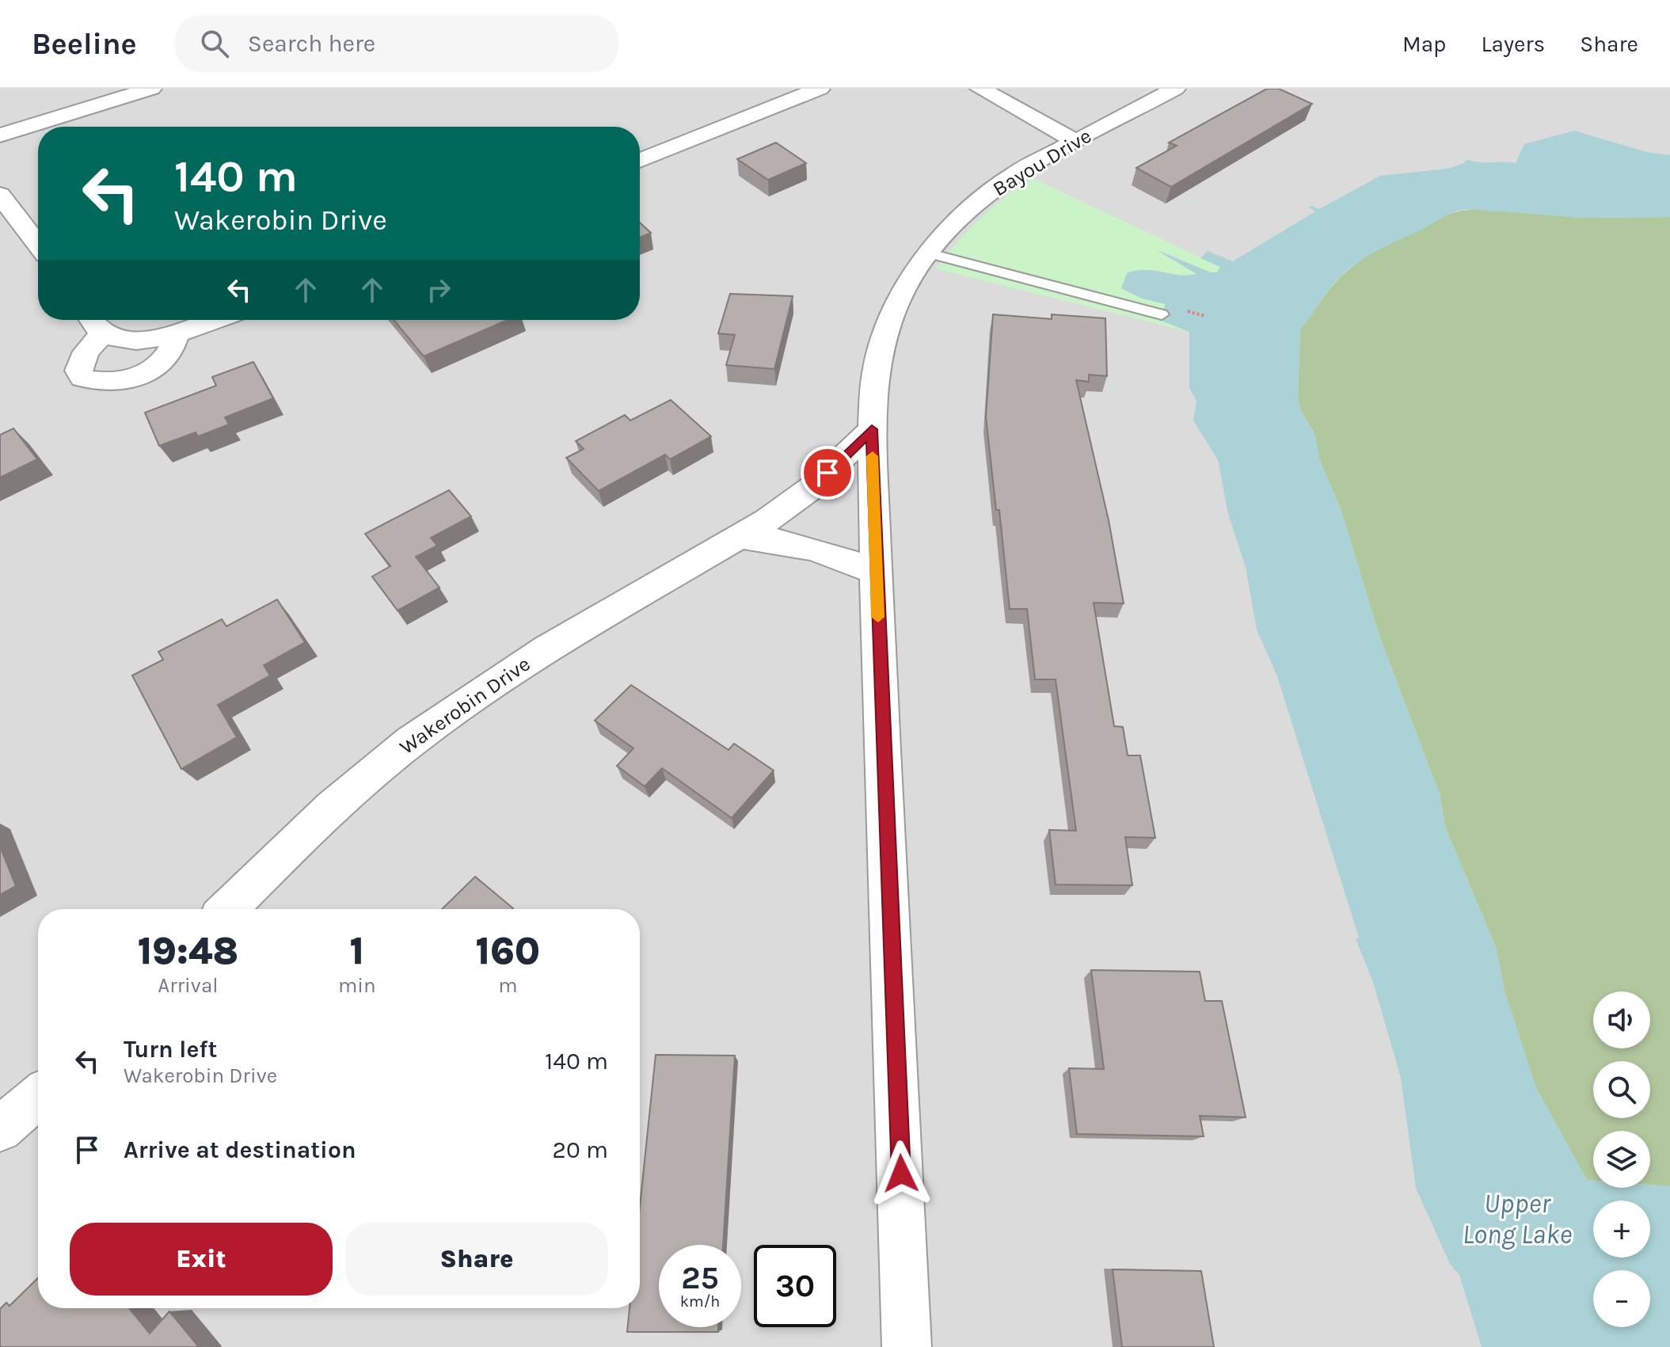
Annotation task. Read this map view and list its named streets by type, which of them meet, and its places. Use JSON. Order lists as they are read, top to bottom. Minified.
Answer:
{"streets":{"street":["Bayou Drive","Wakerobin Drive"]},"crossings":[["Bayou Drive","Wakerobin Drive"]],"water":["Upper Long Lake"],"page":{"header":"Beeline","search":"Search here","nav":["Map","Layers","Share"],"turn":["140 m","Wakerobin Drive"],"eta":["19:48","Arrival","1","min","160","m"],"map_buttons":["+","−"],"list":[{"name":"Turn left","note":"Wakerobin Drive","value":"140 m"},{"name":"Arrive at destination","value":"20 m"}],"buttons":["Exit","Share"],"speed":"25 km/h","limit":"30"}}
